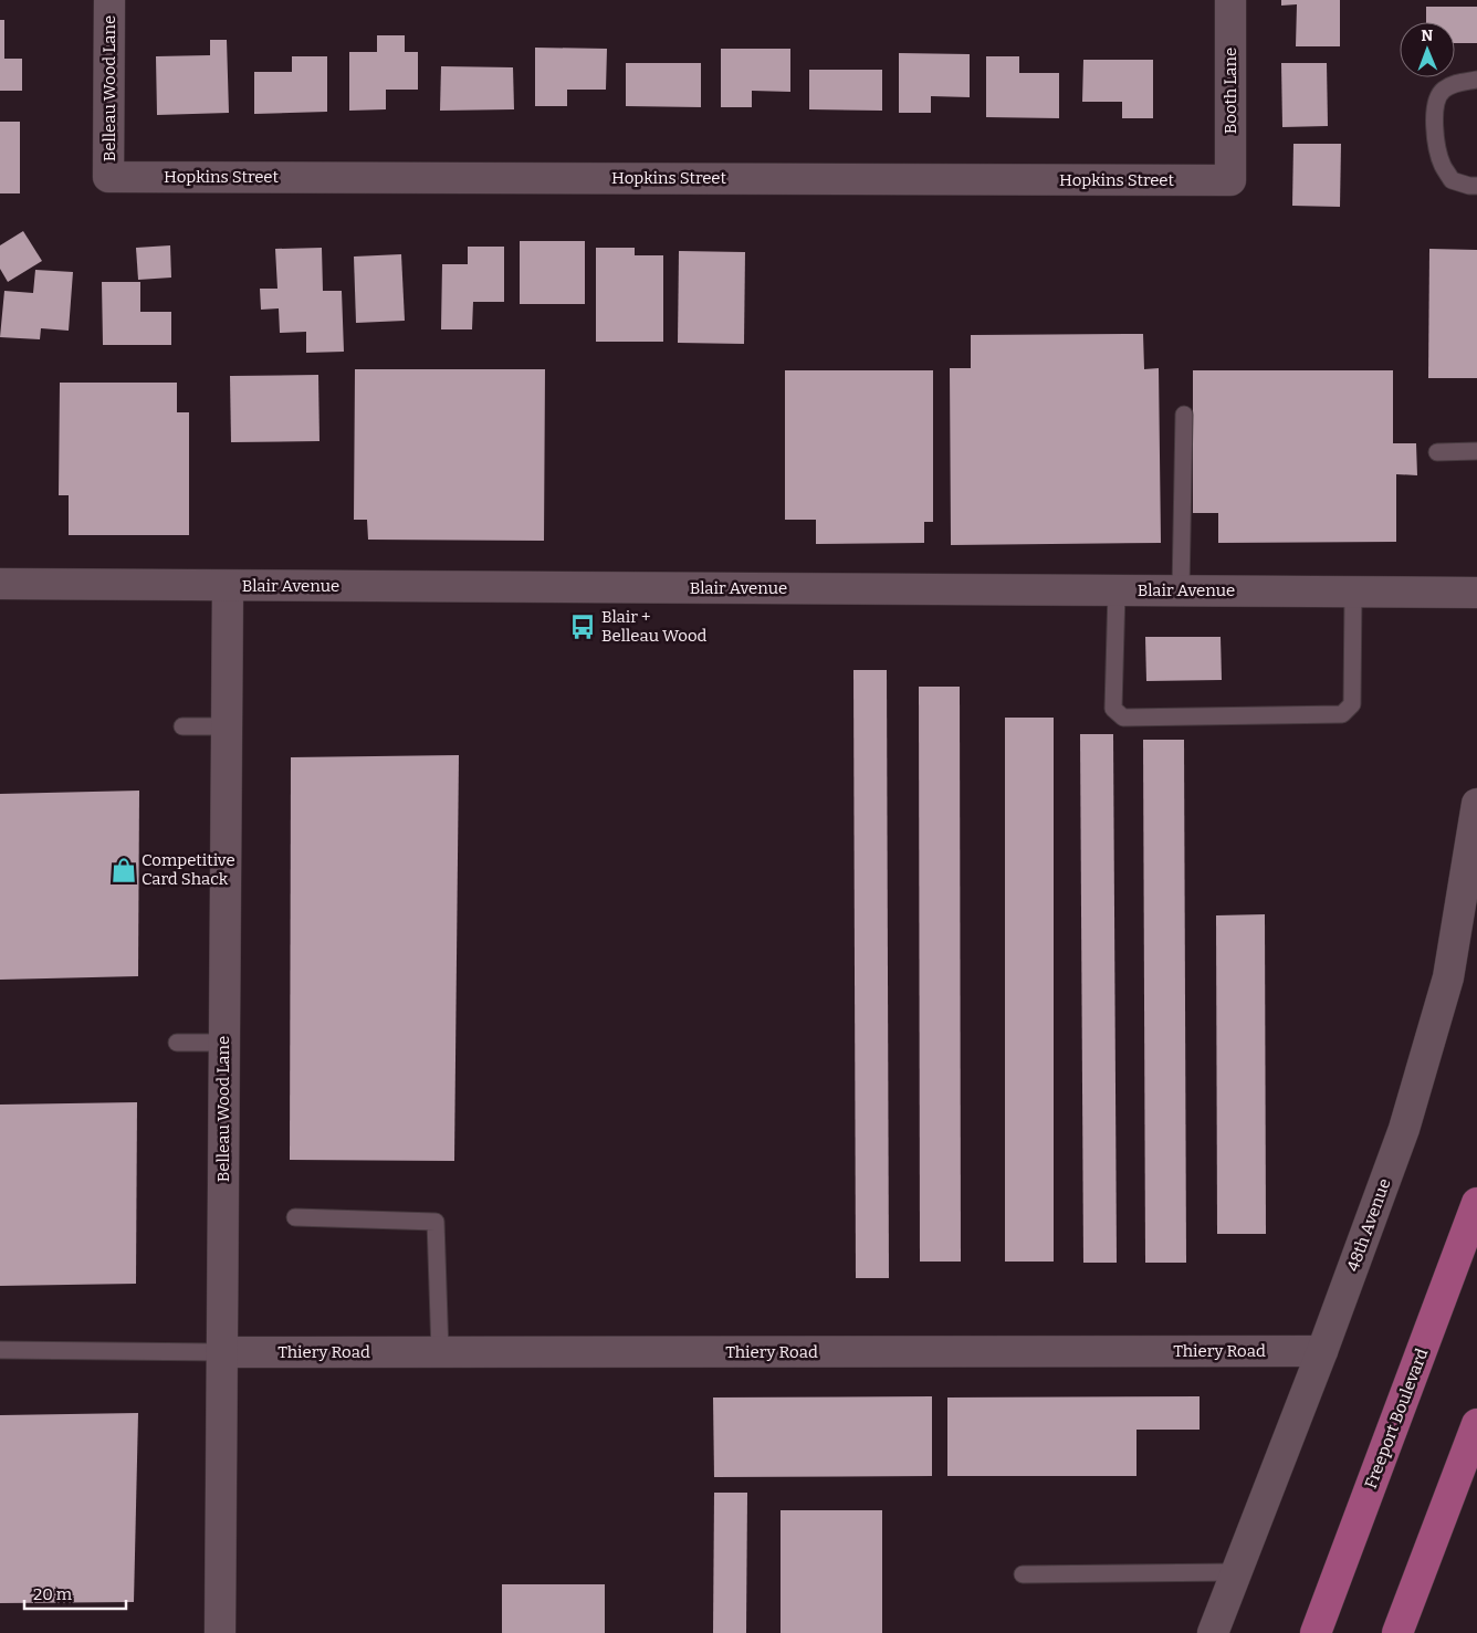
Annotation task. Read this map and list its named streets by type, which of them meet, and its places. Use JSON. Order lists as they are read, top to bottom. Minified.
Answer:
{"streets":{"main road":["Freeport Boulevard"],"street":["Belleau Wood Lane","Booth Lane","Hopkins Street","Blair Avenue","48th Avenue","Thiery Road"]},"crossings":[["Belleau Wood Lane","Hopkins Street"],["Belleau Wood Lane","Blair Avenue"],["Belleau Wood Lane","Thiery Road"],["Booth Lane","Hopkins Street"],["48th Avenue","Thiery Road"]],"places":{"bus stop":["Blair + Belleau Wood"],"shop":["Competitive Card Shack"]},"scale_bar":"20 m","north":"top"}
